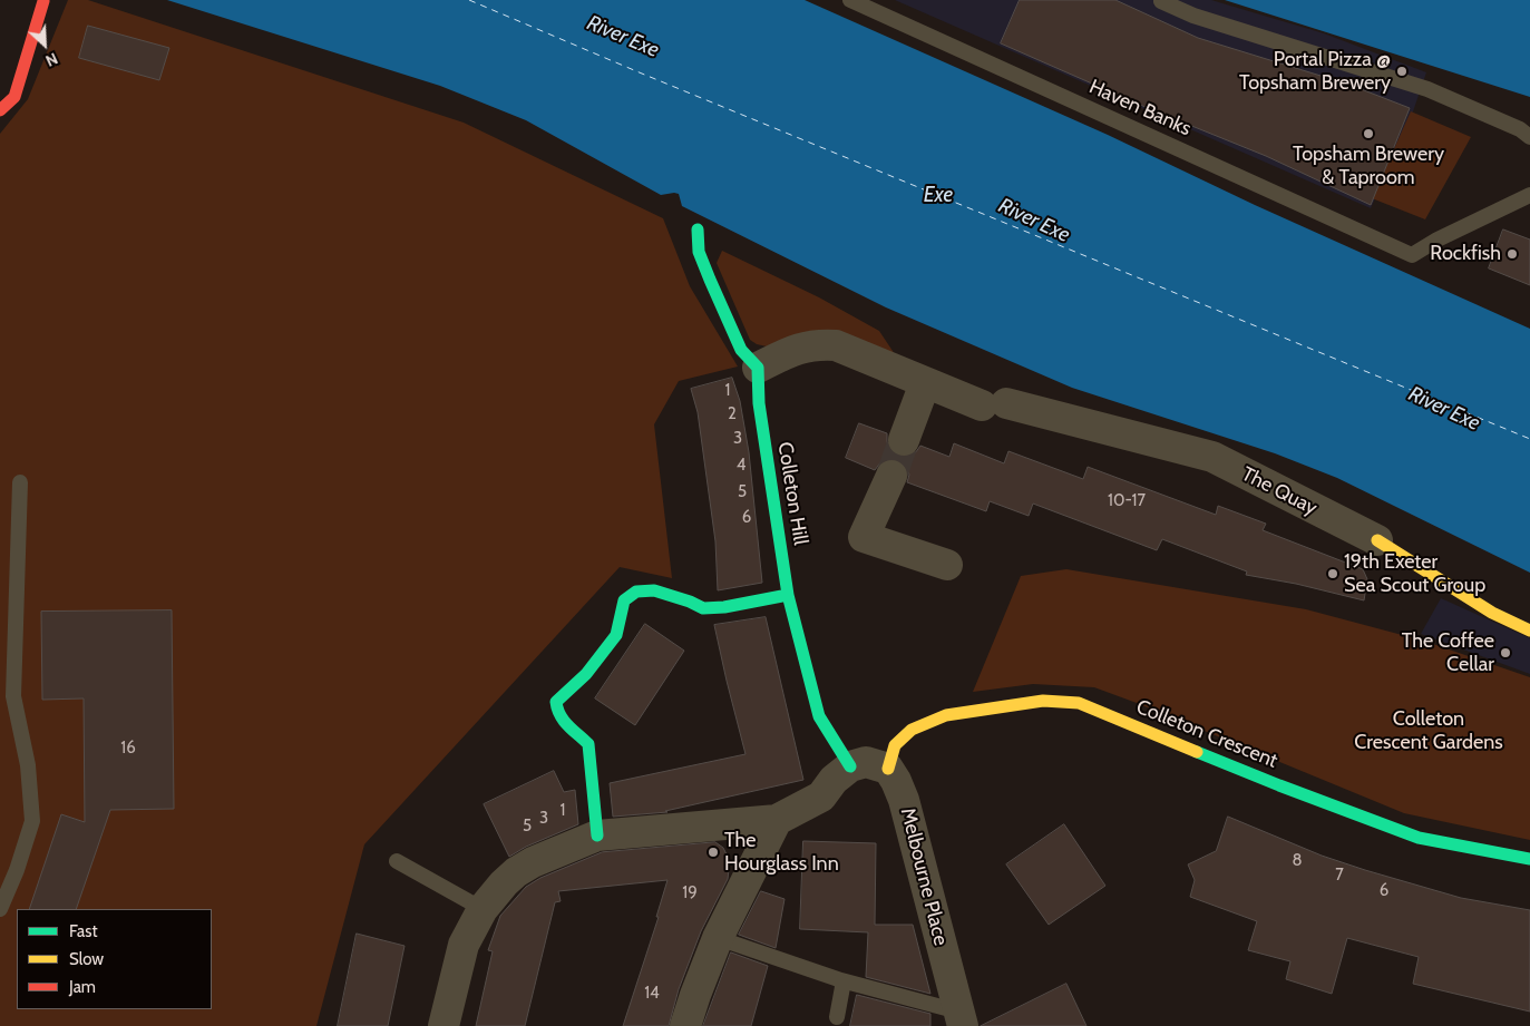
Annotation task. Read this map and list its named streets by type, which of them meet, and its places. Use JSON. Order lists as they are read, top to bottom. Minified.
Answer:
{"streets":{"street":["The Quay","Colleton Hill","Colleton Crescent","Melbourne Place"],"lane":["Haven Banks"]},"crossings":[["The Quay","Colleton Hill"],["Colleton Crescent","Melbourne Place"]],"water":["River Exe","Exe"],"parks":["Colleton Crescent Gardens"],"places":["Portal Pizza @ Topsham Brewery","Topsham Brewery & Taproom","Rockfish","19th Exeter Sea Scout Group","The Coffee Cellar","The Hourglass Inn"],"house_numbers":["1","2","3","4","5","10-17","6","16","1","3","5","8","7","6","19","14"],"legend":["Fast","Slow","Jam"],"north":"bottom right"}
